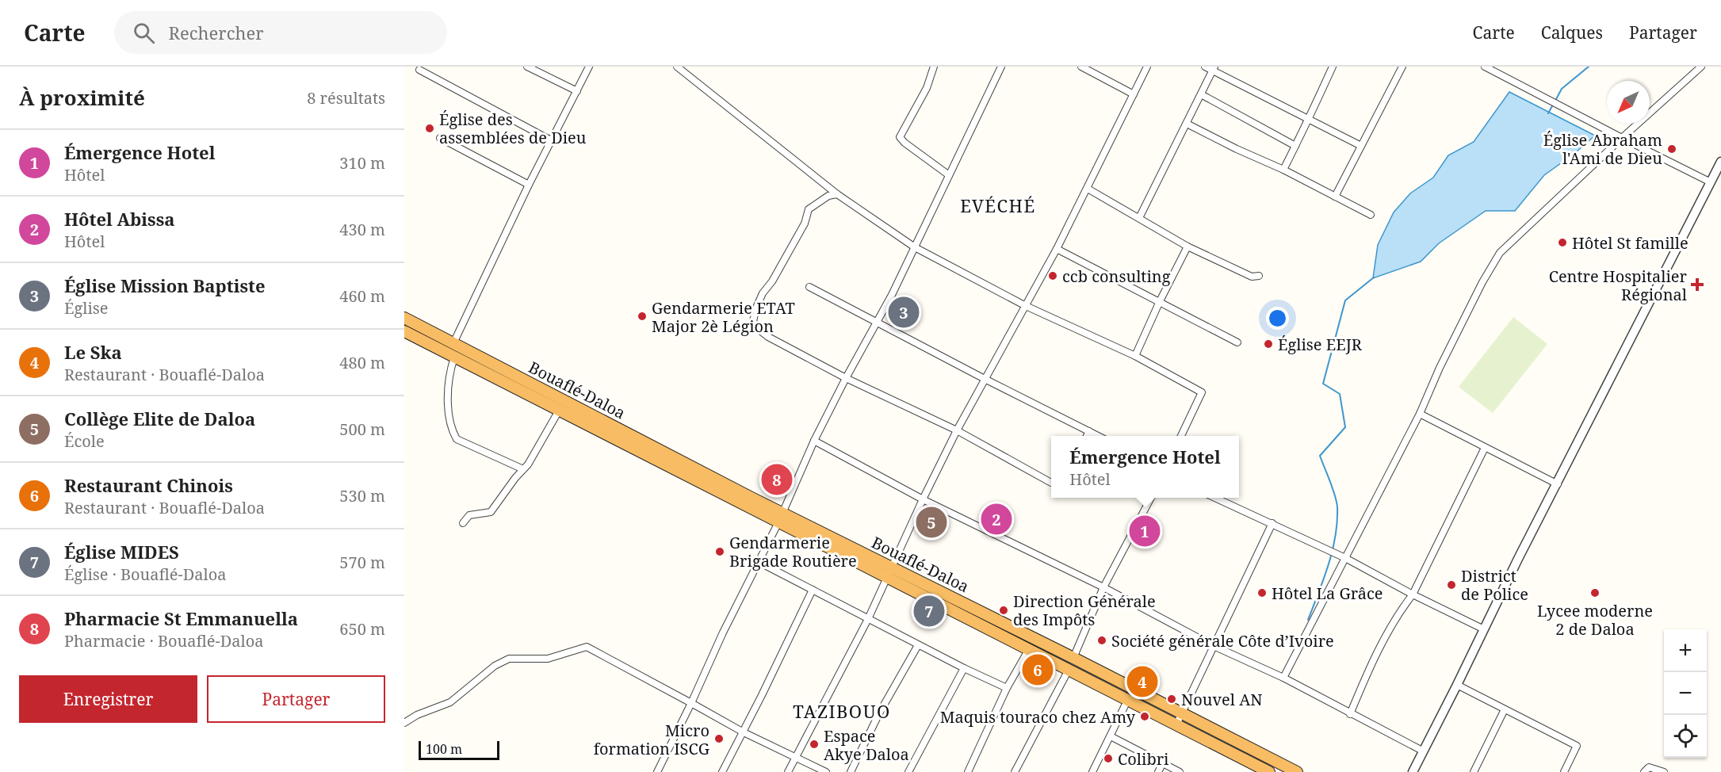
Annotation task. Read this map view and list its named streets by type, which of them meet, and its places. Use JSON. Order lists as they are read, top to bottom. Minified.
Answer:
{"streets":{"highway":["Bouaflé-Daloa"]},"districts":["EVÉCHÉ","TAZIBOUO"],"places":{"other":["Église des assemblées de Dieu","Église Abraham l'Ami de Dieu","Hôtel St famille","ccb consulting","Gendarmerie ETAT Major 2è Légion","Église EEJR","Gendarmerie Brigade Routière","District de Police","Hôtel La Grâce","Lycee moderne 2 de Daloa","Direction Générale des Impôts","Société générale Côte d’Ivoire","Nouvel AN","Maquis touraco chez Amy","Micro formation ISCG","Espace Akye Daloa","Colibri"],"health":["Centre Hospitalier Régional"]},"scale_bar":"100 m","north":"bottom left","page":{"header":"Carte","search":"Rechercher","nav":["Carte","Calques","Partager"],"heading":["À proximité","8 résultats"],"list":[{"mark":"1","name":"Émergence Hotel","note":"Hôtel","value":"310 m"},{"mark":"2","name":"Hôtel Abissa","note":"Hôtel","value":"430 m"},{"mark":"3","name":"Église Mission Baptiste","note":"Église","value":"460 m"},{"mark":"4","name":"Le Ska","note":"Restaurant · Bouaflé-Daloa","value":"480 m"},{"mark":"5","name":"Collège Elite de Daloa","note":"École","value":"500 m"},{"mark":"6","name":"Restaurant Chinois","note":"Restaurant · Bouaflé-Daloa","value":"530 m"},{"mark":"7","name":"Église MIDES","note":"Église · Bouaflé-Daloa","value":"570 m"},{"mark":"8","name":"Pharmacie St Emmanuella","note":"Pharmacie · Bouaflé-Daloa","value":"650 m"}],"pins":["3","8","2","5","1","7","6","4"],"popup":["Émergence Hotel","Hôtel"],"map_buttons":["+","−"],"buttons":["Enregistrer","Partager"],"scale":"100 m"}}
